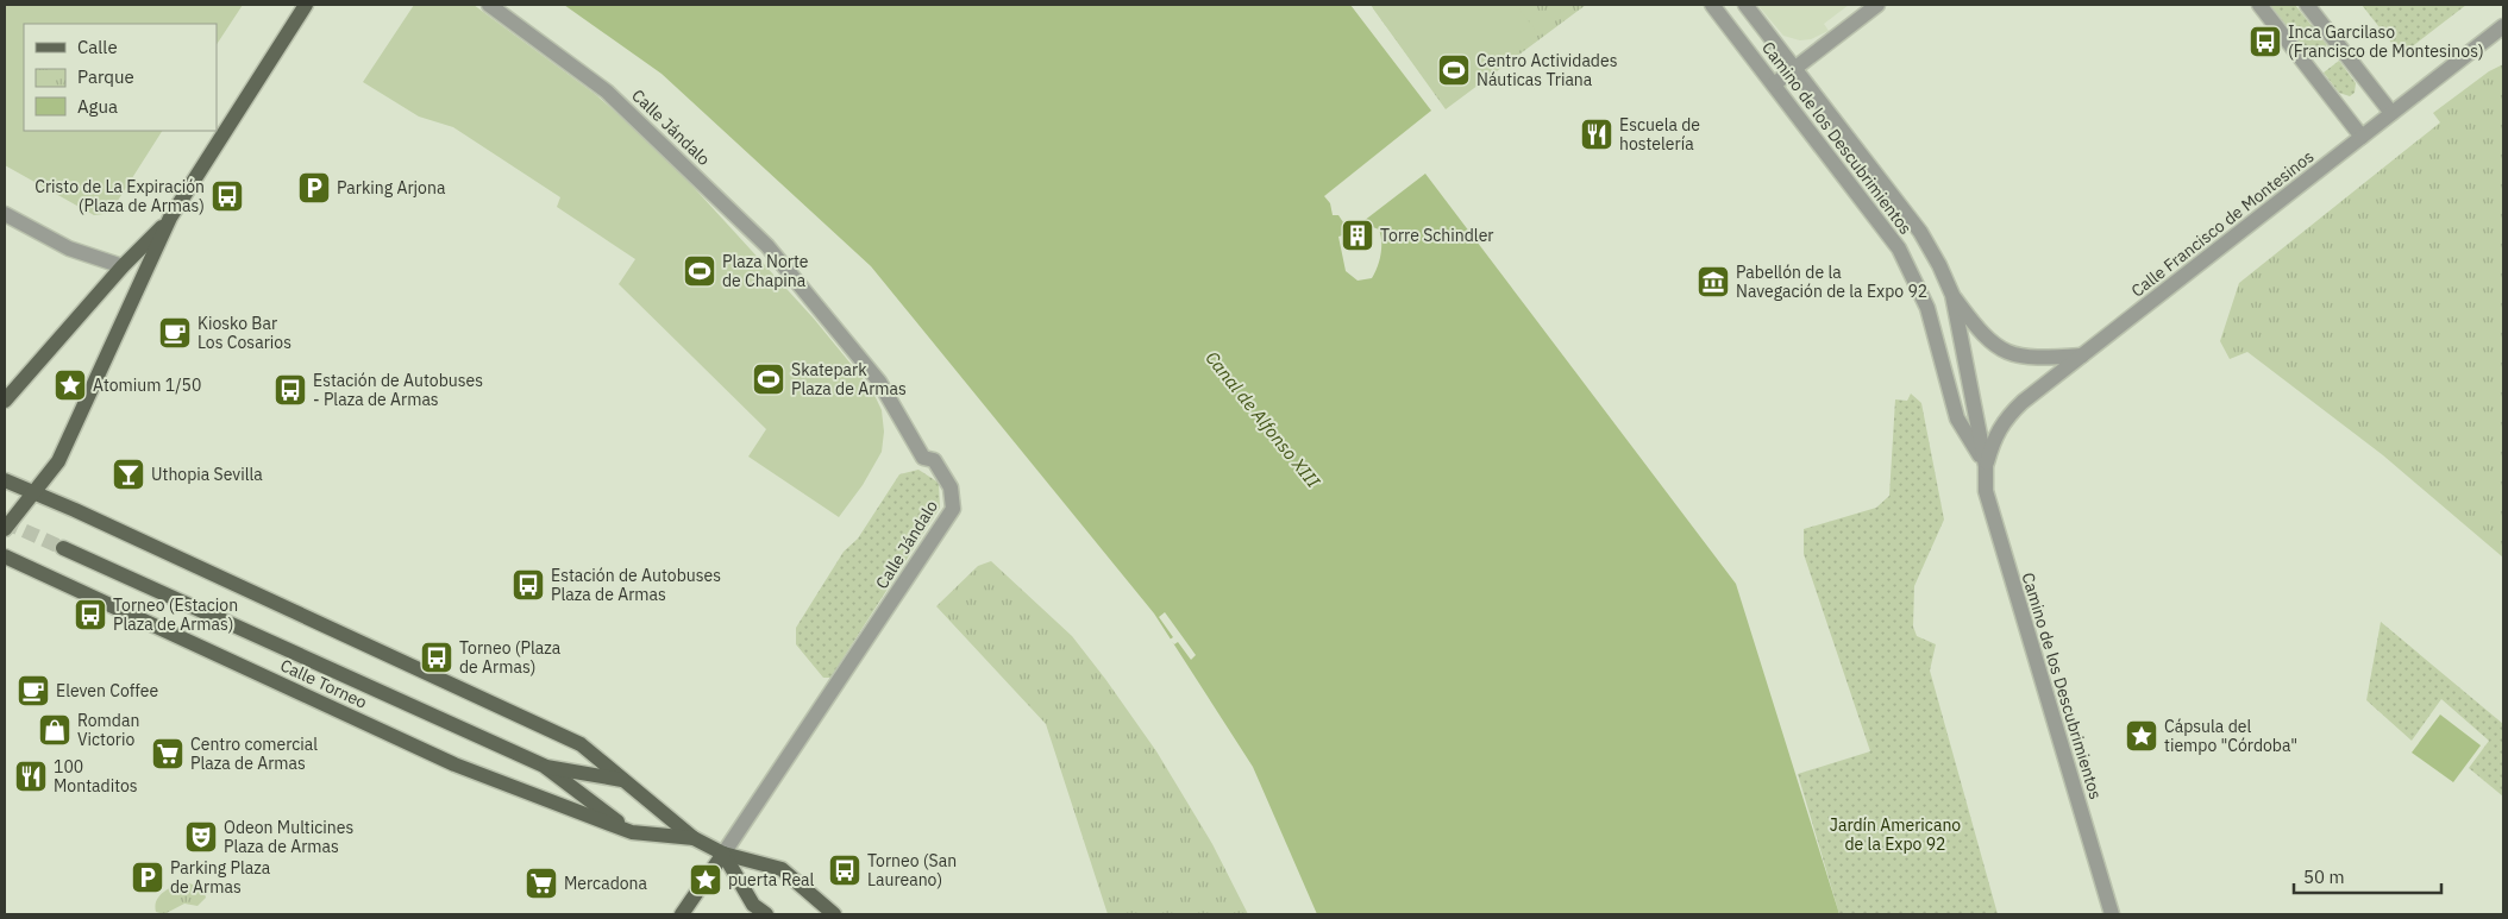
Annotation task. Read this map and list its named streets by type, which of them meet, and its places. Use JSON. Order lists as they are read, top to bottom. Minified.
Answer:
{"streets":{"main road":["Calle Torneo"],"street":["Calle Jándalo","Camino de los Descubrimientos","Calle Francisco de Montesinos"]},"crossings":[["Calle Jándalo","Calle Torneo"],["Camino de los Descubrimientos","Calle Francisco de Montesinos"]],"water":["Canal de Alfonso XIII"],"parks":["Jardín Americano de la Expo 92"],"places":{"bus stop":["Inca Garcilaso (Francisco de Montesinos)","Cristo de La Expiración (Plaza de Armas)","Estación de Autobuses - Plaza de Armas","Estación de Autobuses Plaza de Armas","Torneo (Estacion Plaza de Armas)","Torneo (Plaza de Armas)","Torneo (San Laureano)"],"sports":["Centro Actividades Náuticas Triana","Plaza Norte de Chapina","Skatepark Plaza de Armas"],"restaurant":["Escuela de hostelería","100 Montaditos"],"parking":["Parking Arjona","Parking Plaza de Armas"],"building":["Torre Schindler"],"museum":["Pabellón de la Navegación de la Expo 92"],"cafe":["Kiosko Bar Los Cosarios","Eleven Coffee"],"place":["Atomium 1/50","Cápsula del tiempo \"Córdoba\"","puerta Real"],"bar":["Uthopia Sevilla"],"shop":["Romdan Victorio"],"supermarket":["Centro comercial Plaza de Armas","Mercadona"],"theatre":["Odeon Multicines Plaza de Armas"]},"legend":["Calle","Parque","Agua"],"scale_bar":"50 m"}
